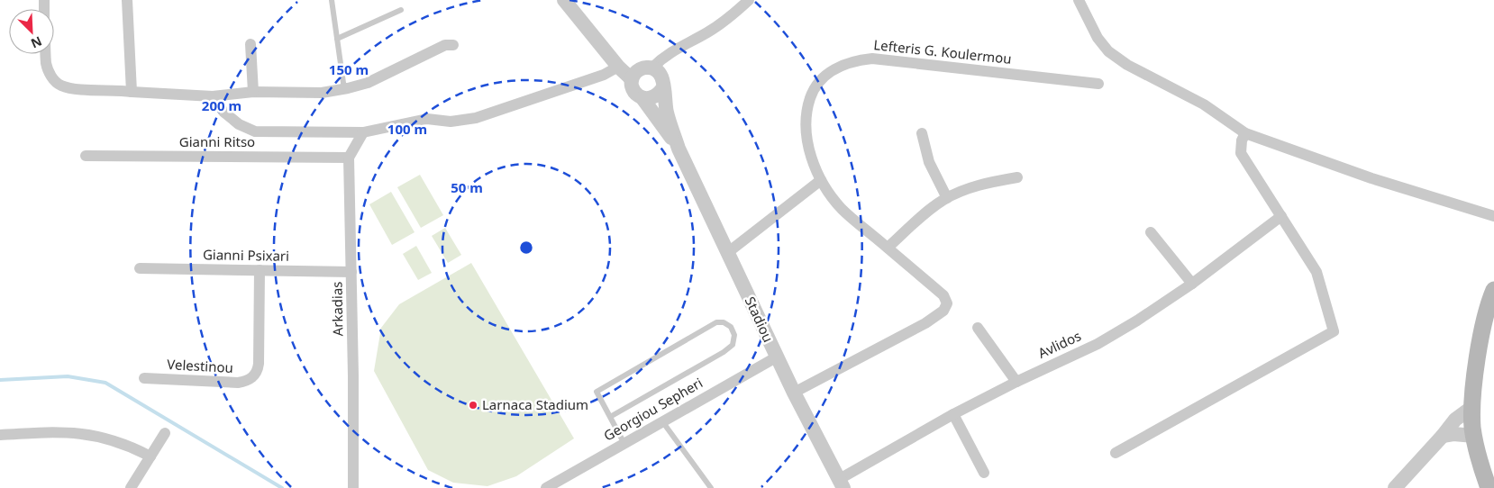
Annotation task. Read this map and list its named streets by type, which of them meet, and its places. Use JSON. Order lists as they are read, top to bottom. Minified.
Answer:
{"streets":{"street":["Lefteris G. Koulermou","Gianni Ritso","Gianni Psixari","Arkadias","Stadiou","Avlidos","Velestinou","Georgiou Sepheri"]},"crossings":[["Lefteris G. Koulermou","Stadiou"],["Gianni Ritso","Arkadias"],["Gianni Psixari","Arkadias"],["Gianni Psixari","Velestinou"],["Stadiou","Avlidos"],["Stadiou","Georgiou Sepheri"]],"places":["Larnaca Stadium"],"north":"bottom right","rings":["150 m","200 m","100 m","50 m"]}
